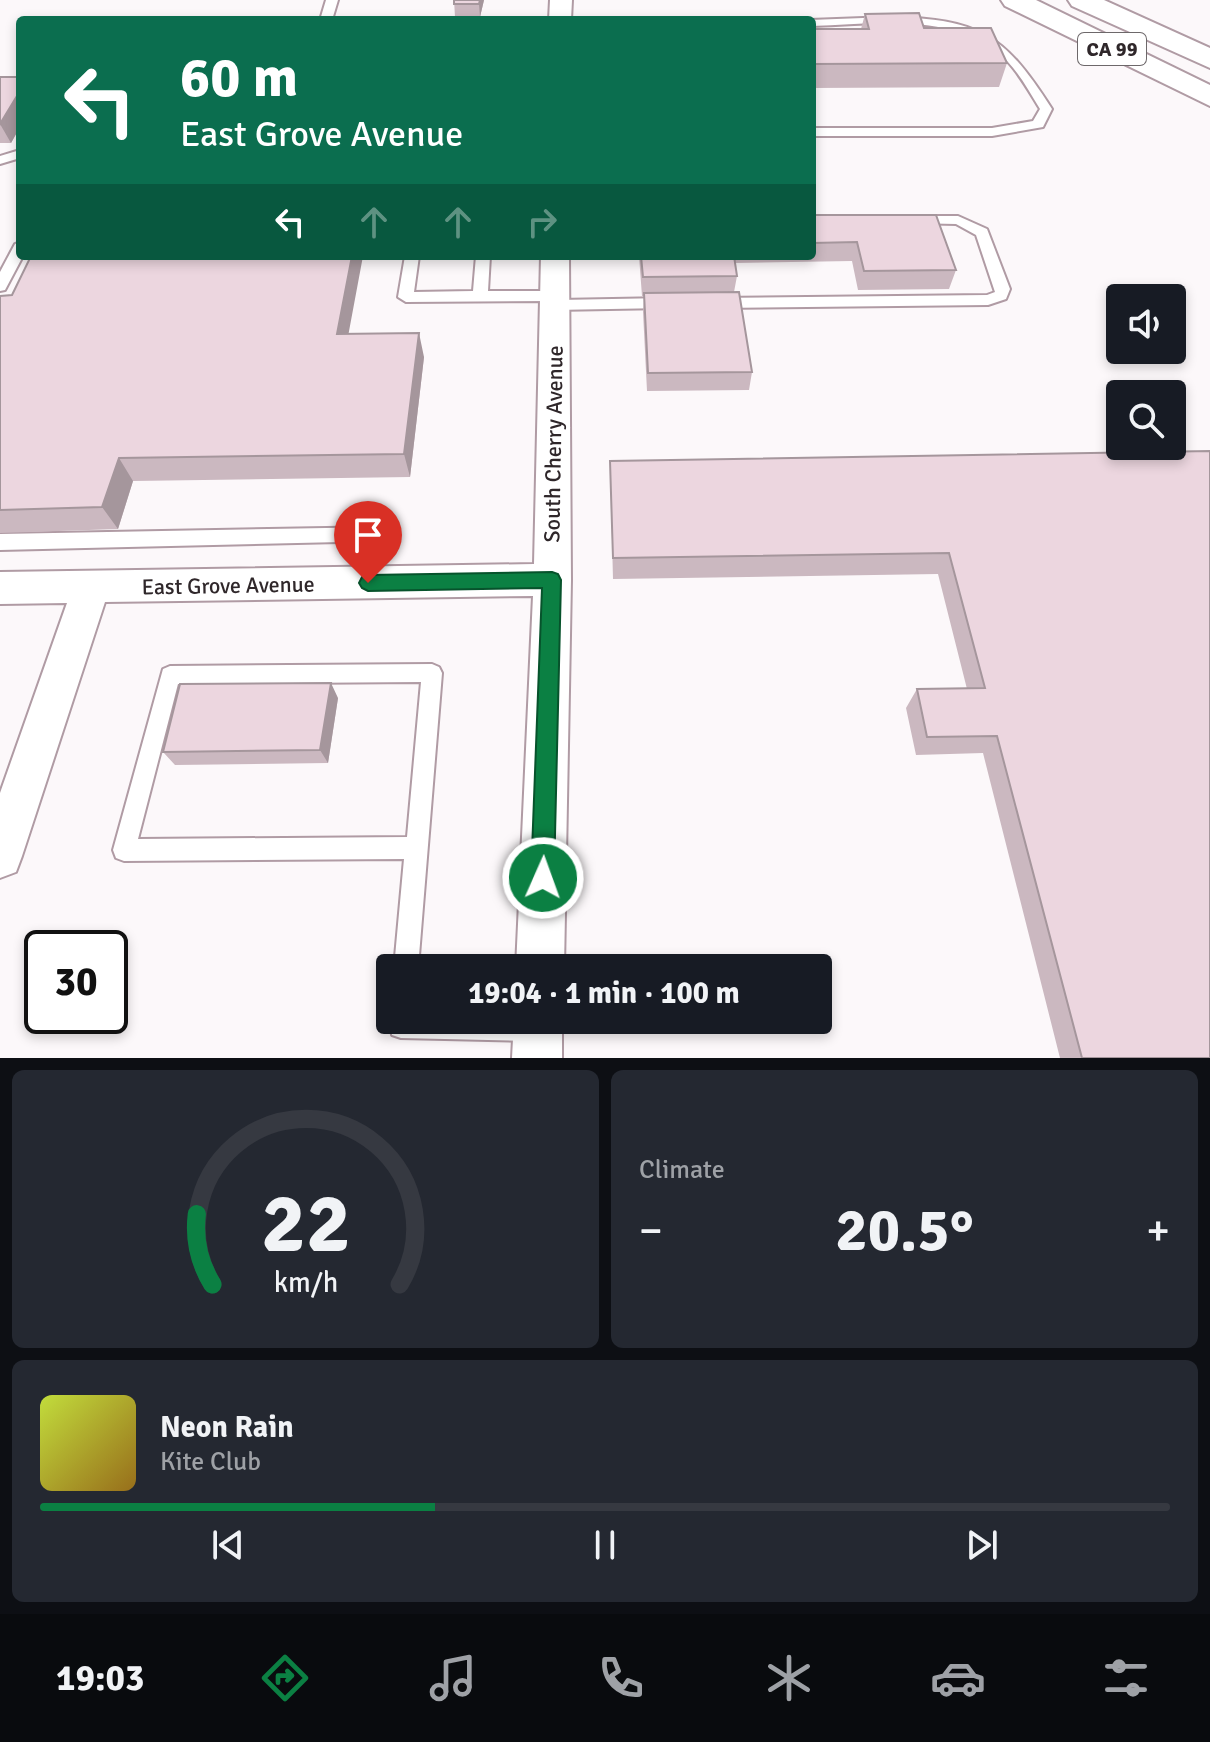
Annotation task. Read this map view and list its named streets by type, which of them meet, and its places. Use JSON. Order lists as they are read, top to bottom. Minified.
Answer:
{"streets":{"highway":["CA 99"],"street":["South Cherry Avenue","East Grove Avenue"]},"crossings":[["South Cherry Avenue","East Grove Avenue"]],"page":{"turn":["60 m","East Grove Avenue"],"limit":"30","trip":"19:04 · 1 min · 100 m","tile":"Climate","heat":["−","20.5°","+"],"song":["Neon Rain","Kite Club"],"tabs":"19:03","gauge":["22","km/h"]}}
